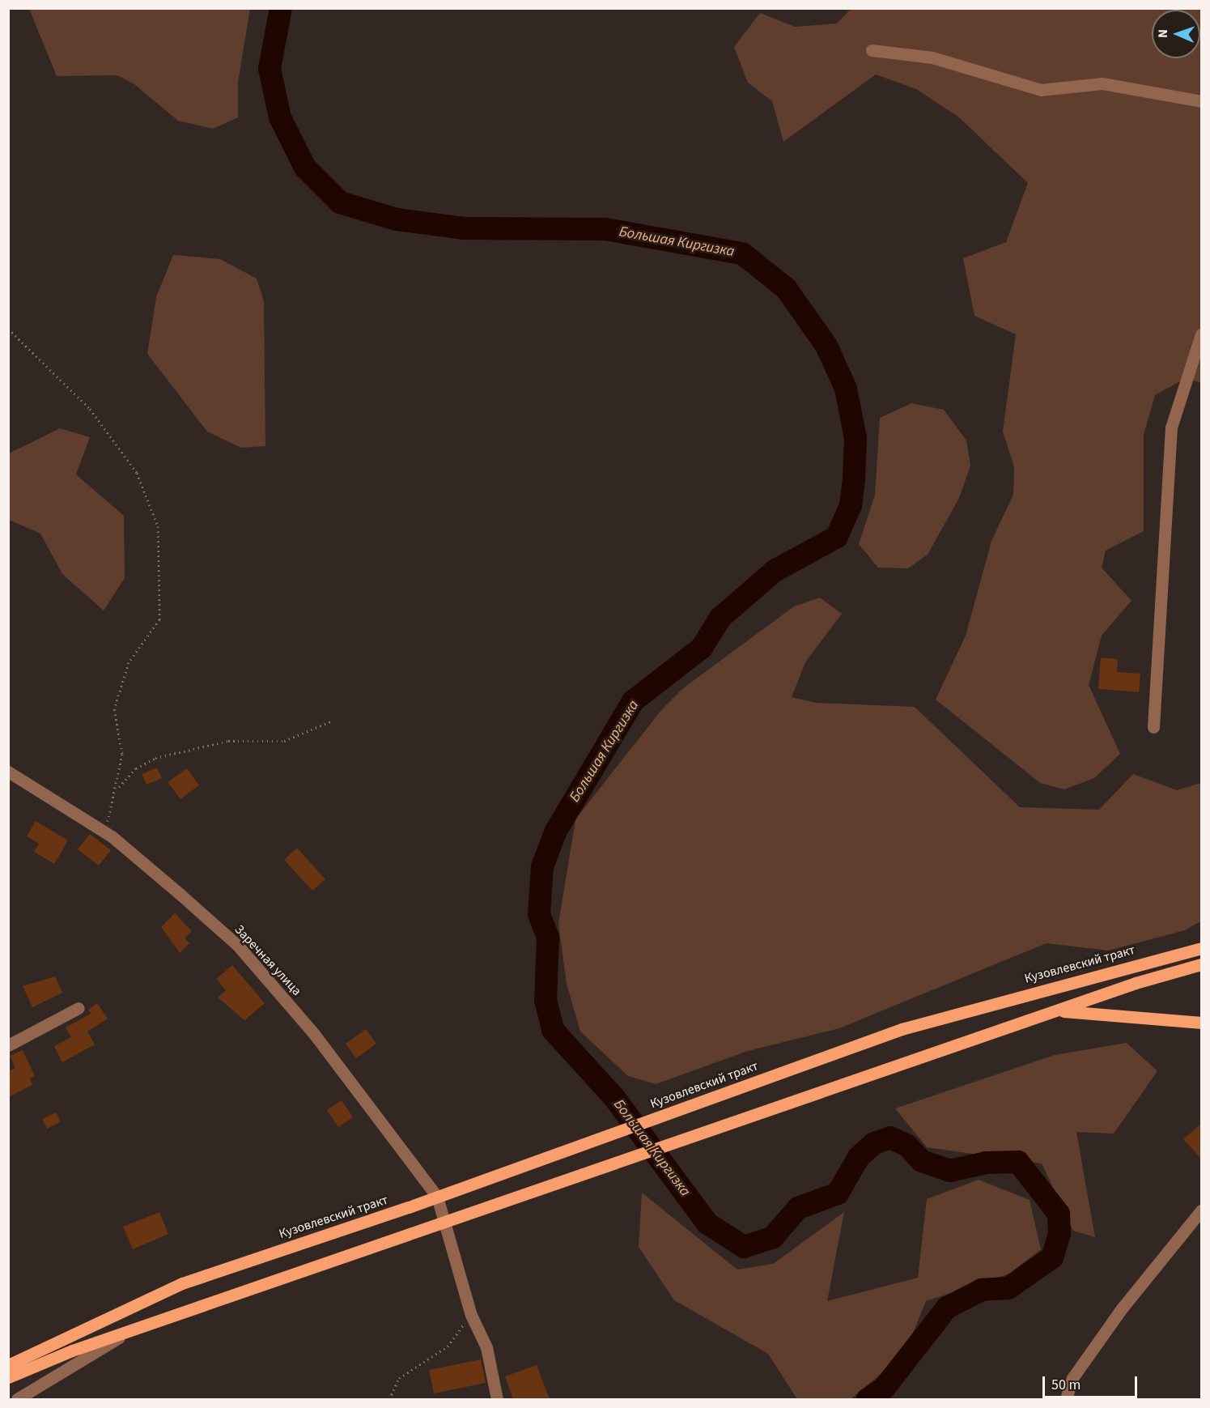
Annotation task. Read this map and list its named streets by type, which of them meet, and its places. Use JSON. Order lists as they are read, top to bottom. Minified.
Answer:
{"streets":{"main road":["Кузовлевский тракт"],"street":["Заречная улица"]},"crossings":[["Заречная улица","Кузовлевский тракт"]],"water":["Большая Киргизка"],"scale_bar":"50 m","north":"left"}
